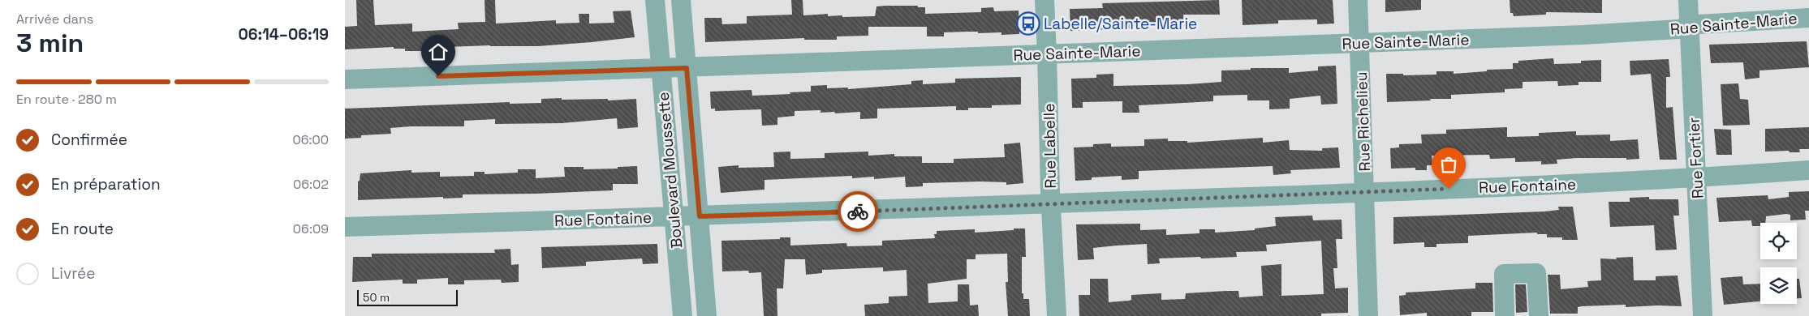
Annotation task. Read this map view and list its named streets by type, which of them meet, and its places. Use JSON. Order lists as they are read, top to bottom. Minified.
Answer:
{"streets":{"street":["Rue Sainte-Marie","Rue Richelieu","Rue Labelle","Rue Fortier","Boulevard Moussette","Rue Fontaine"]},"crossings":[["Rue Sainte-Marie","Rue Richelieu"],["Rue Sainte-Marie","Rue Labelle"],["Rue Sainte-Marie","Rue Fortier"],["Rue Sainte-Marie","Boulevard Moussette"],["Rue Richelieu","Rue Fontaine"],["Rue Labelle","Rue Fontaine"],["Rue Fortier","Rue Fontaine"],["Boulevard Moussette","Rue Fontaine"]],"places":{"bus stop":["Labelle/Sainte-Marie"]},"scale_bar":"50 m","page":{"heading":["3 min","Arrivée dans","06:14–06:19"],"bar":"En route · 280 m","list":[["Confirmée","06:00"],["En préparation","06:02"],["En route","06:09"],"Livrée"],"scale":"50 m"}}
